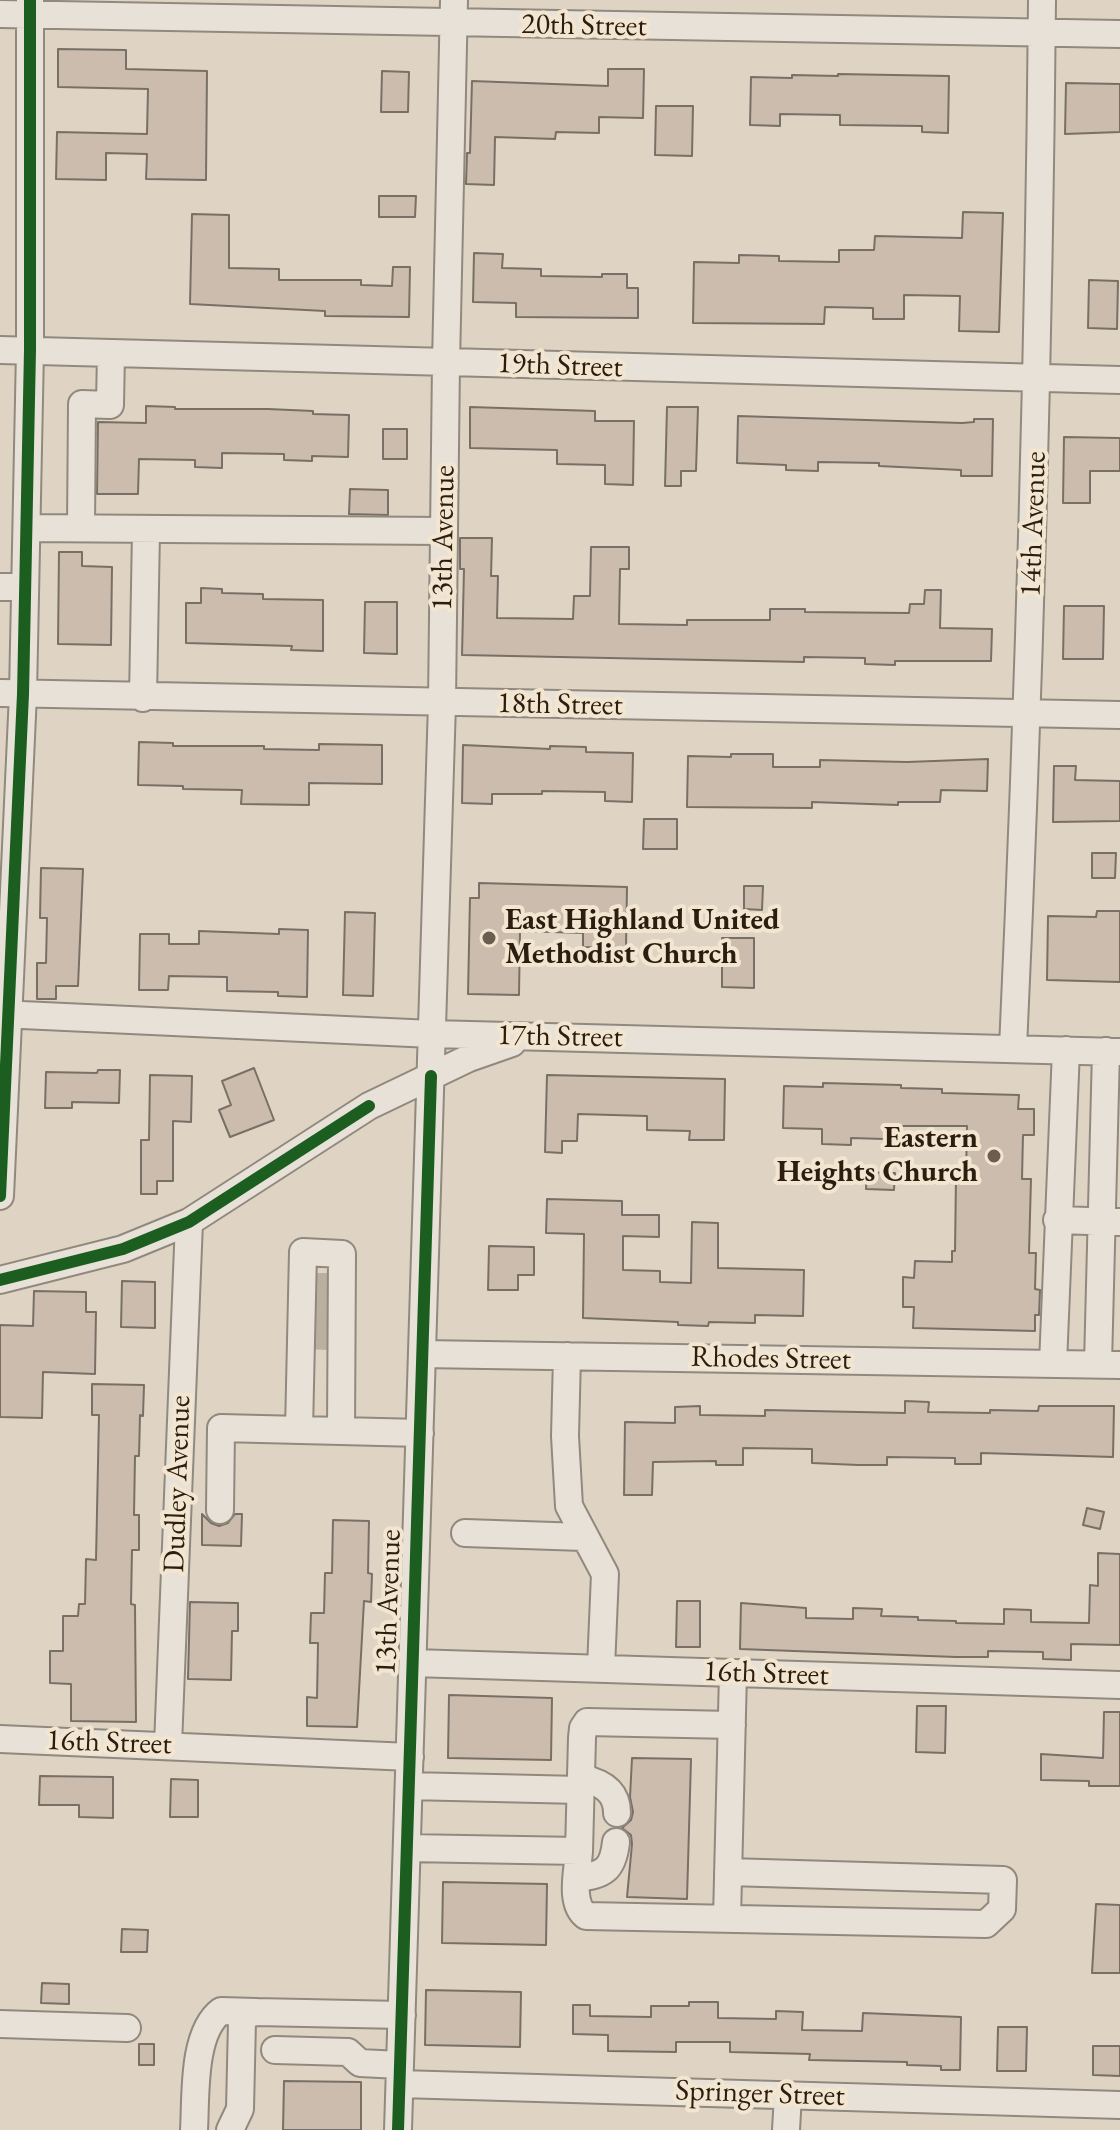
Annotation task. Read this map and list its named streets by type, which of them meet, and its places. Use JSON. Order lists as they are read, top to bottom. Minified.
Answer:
{"streets":{"street":["20th Street","19th Street","14th Avenue","13th Avenue","18th Street","17th Street","Rhodes Street","Dudley Avenue","16th Street","Springer Street"]},"crossings":[["20th Street","14th Avenue"],["20th Street","13th Avenue"],["19th Street","14th Avenue"],["19th Street","13th Avenue"],["14th Avenue","18th Street"],["14th Avenue","17th Street"],["13th Avenue","18th Street"],["13th Avenue","17th Street"],["13th Avenue","Rhodes Street"],["13th Avenue","16th Street"],["13th Avenue","Springer Street"],["Dudley Avenue","16th Street"]],"places":["East Highland United Methodist Church","Eastern Heights Church"]}
